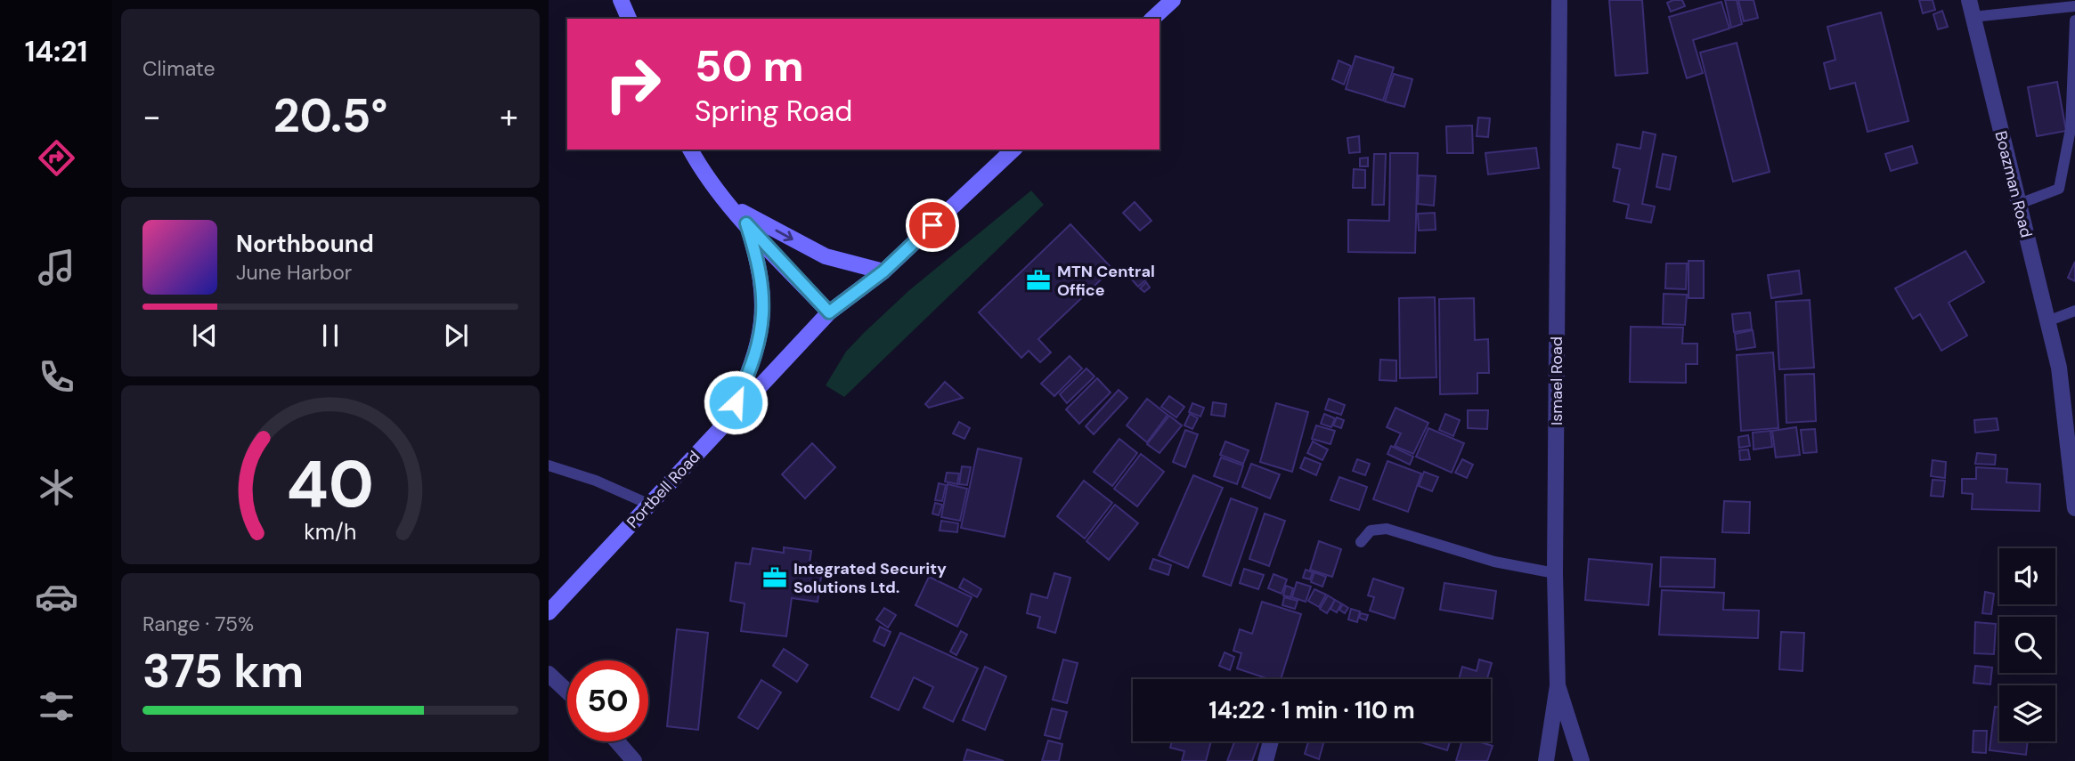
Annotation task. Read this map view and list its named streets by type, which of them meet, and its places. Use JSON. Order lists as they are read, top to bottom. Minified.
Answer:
{"streets":{"main road":["Portbell Road"],"street":["Boazman Road","Ismael Road"]},"places":{"office":["MTN Central Office","Integrated Security Solutions Ltd."]},"page":{"tabs":"14:21","tile":["Climate",["Range · 75%","375 km"]],"turn":["50 m","Spring Road"],"heat":["−","20.5°","+"],"song":["Northbound","June Harbor"],"limit":"50","trip":"14:22 · 1 min · 110 m","gauge":["40","km/h"]}}
